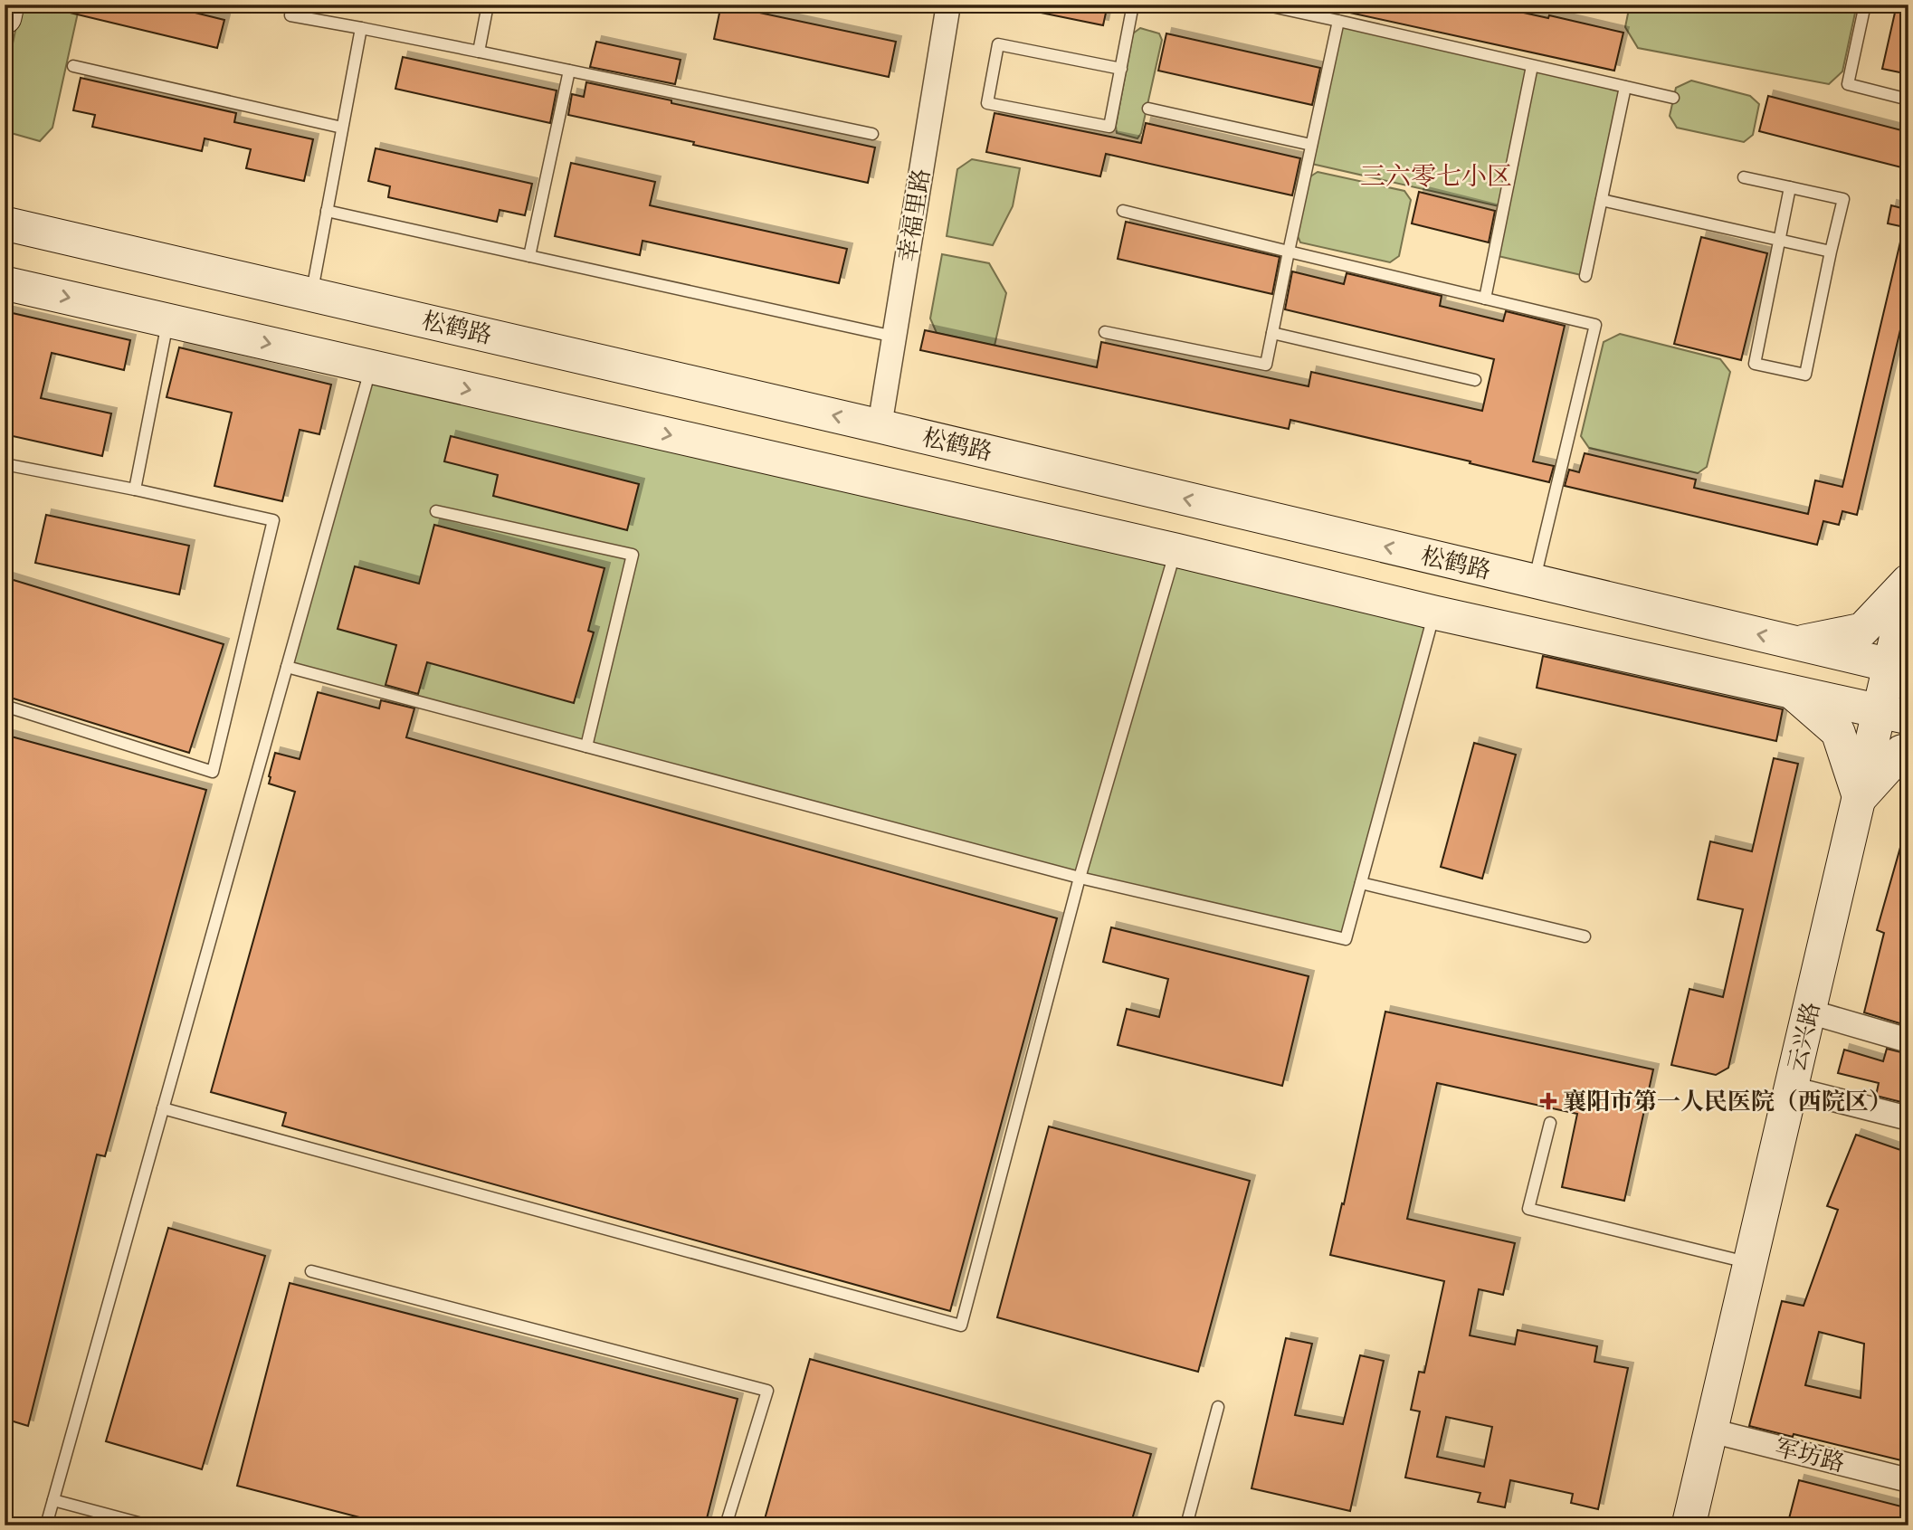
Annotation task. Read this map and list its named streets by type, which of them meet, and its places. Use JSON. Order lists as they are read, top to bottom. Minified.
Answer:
{"streets":{"main road":["松鹤路","云兴路"],"street":["幸福里路","军坊路"]},"crossings":[["幸福里路","松鹤路"],["松鹤路","云兴路"],["云兴路","军坊路"]],"districts":["三六零七小区"],"places":{"health":["襄阳市第一人民医院（西院区）"]}}
